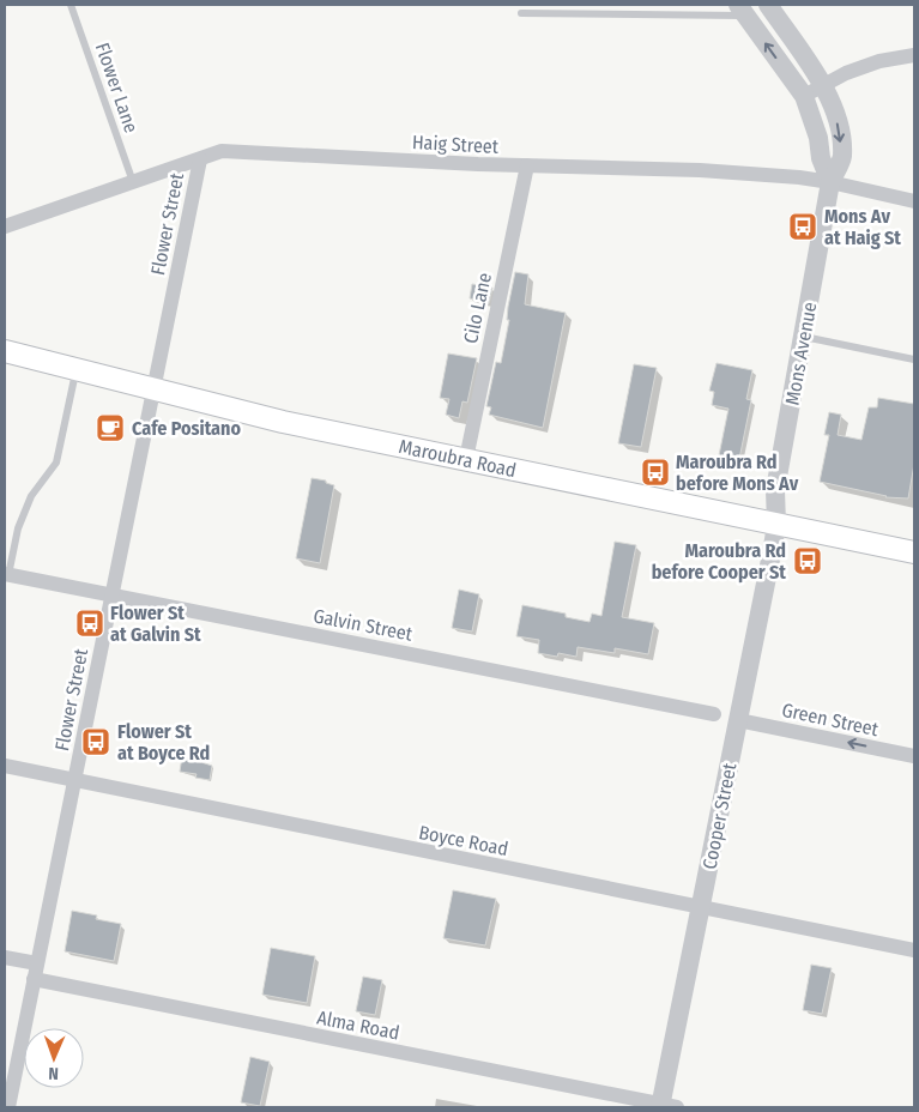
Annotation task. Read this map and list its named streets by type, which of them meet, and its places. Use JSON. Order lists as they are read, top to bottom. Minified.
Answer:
{"streets":{"main road":["Maroubra Road"],"street":["Haig Street","Flower Street","Cilo Lane","Mons Avenue","Galvin Street","Green Street","Cooper Street","Boyce Road","Alma Road"],"lane":["Flower Lane"]},"crossings":[["Flower Lane","Haig Street"],["Haig Street","Flower Street"],["Haig Street","Cilo Lane"],["Haig Street","Mons Avenue"],["Flower Street","Maroubra Road"],["Flower Street","Galvin Street"],["Flower Street","Boyce Road"],["Flower Street","Alma Road"],["Cilo Lane","Maroubra Road"],["Mons Avenue","Maroubra Road"],["Mons Avenue","Cooper Street"],["Maroubra Road","Cooper Street"],["Green Street","Cooper Street"],["Cooper Street","Boyce Road"],["Cooper Street","Alma Road"]],"one_way":["Green Street"],"places":{"bus stop":["Mons Av at Haig St","Maroubra Rd before Mons Av","Maroubra Rd before Cooper St","Flower St at Galvin St","Flower St at Boyce Rd"],"cafe":["Cafe Positano"]},"north":"bottom"}
